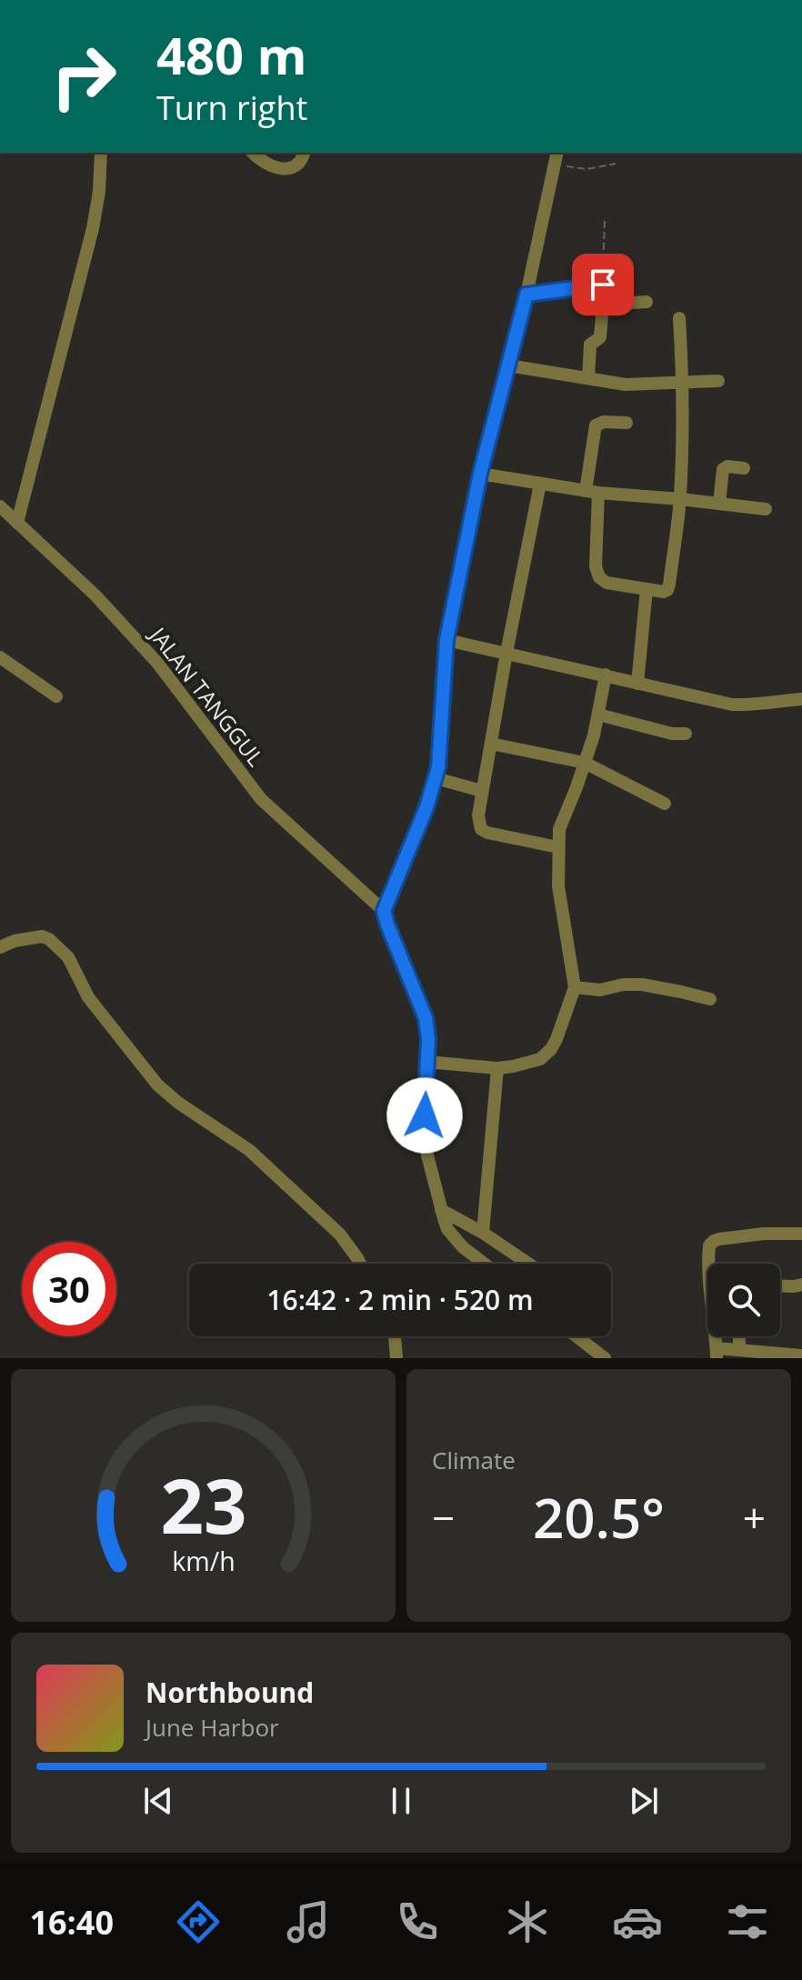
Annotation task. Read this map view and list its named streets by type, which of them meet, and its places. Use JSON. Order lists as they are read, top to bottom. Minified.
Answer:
{"streets":{"street":["JALAN TANGGUL"]},"page":{"turn":["480 m","Turn right"],"limit":"30","trip":"16:42 · 2 min · 520 m","tile":"Climate","heat":["−","20.5°","+"],"song":["Northbound","June Harbor"],"tabs":"16:40","gauge":["23","km/h"]}}
